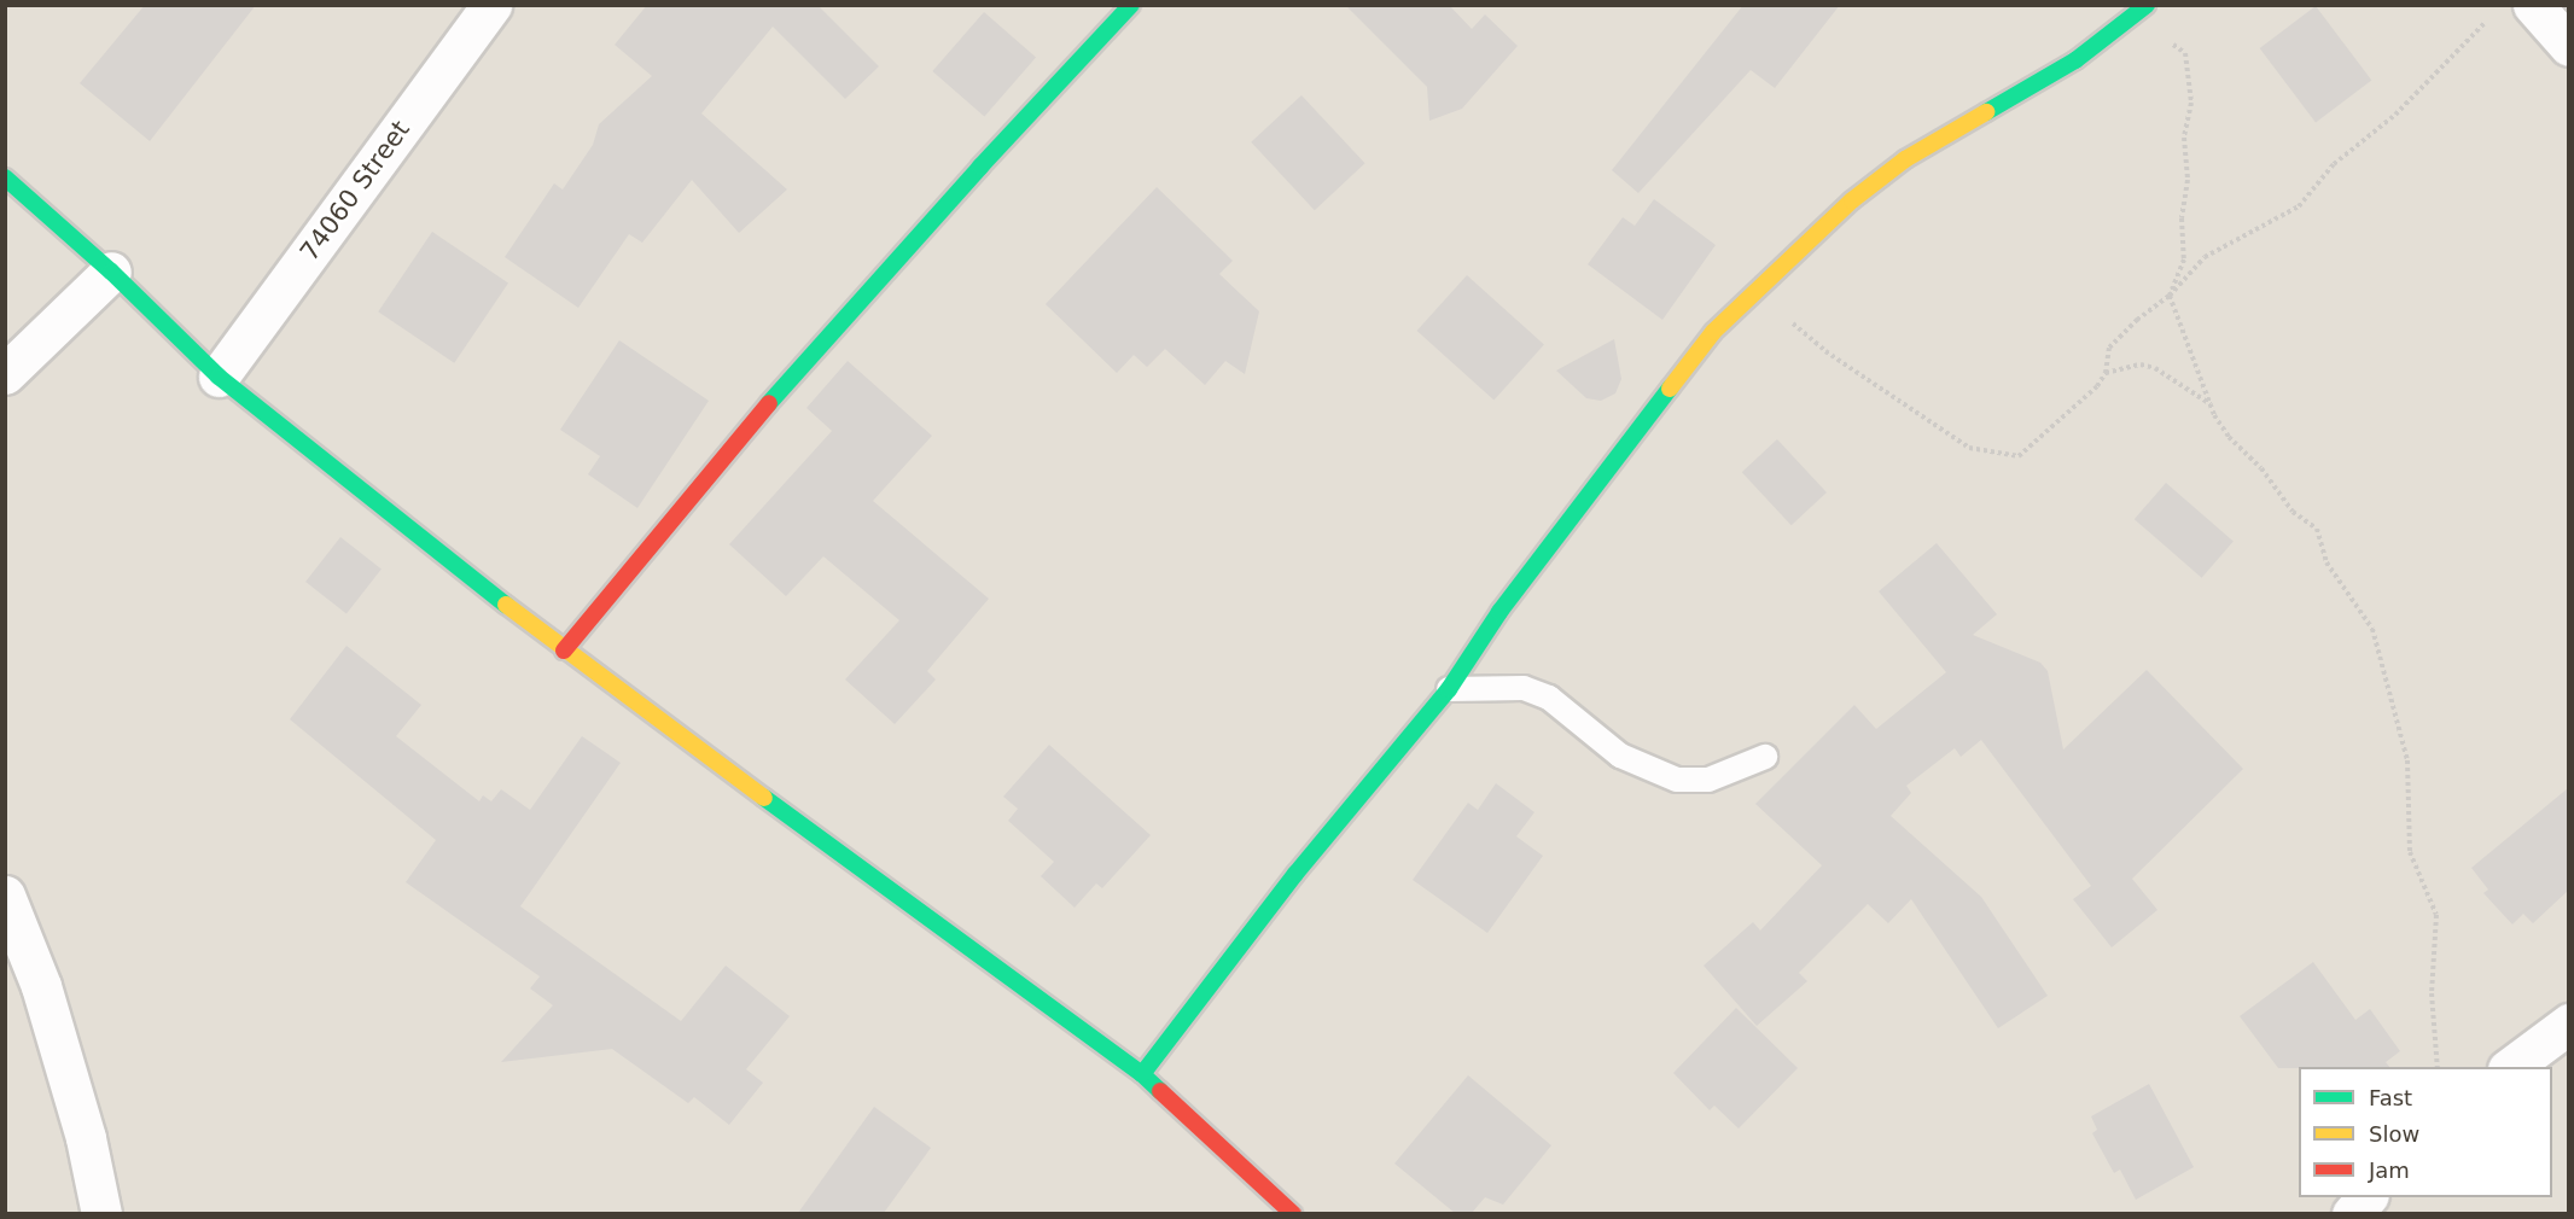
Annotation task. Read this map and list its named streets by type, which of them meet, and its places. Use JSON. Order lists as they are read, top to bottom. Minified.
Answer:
{"streets":{"street":["74060 Street"]},"legend":["Fast","Slow","Jam"]}
